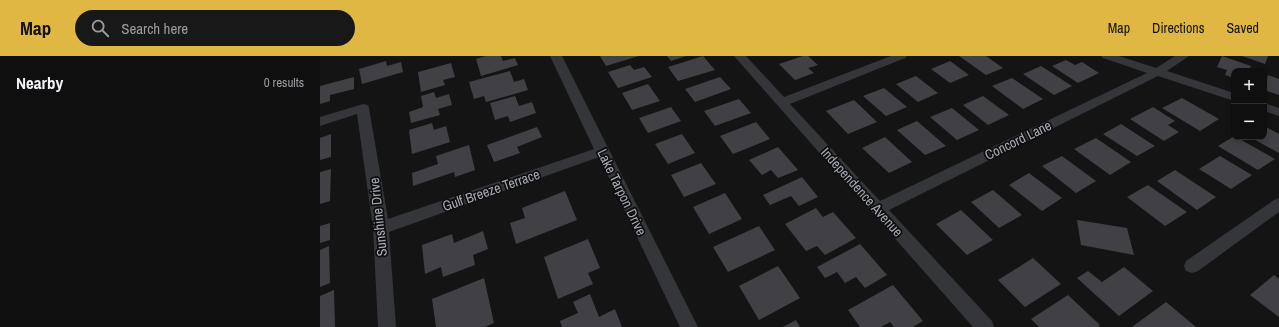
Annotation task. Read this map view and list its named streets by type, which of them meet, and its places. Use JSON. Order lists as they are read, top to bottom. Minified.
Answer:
{"streets":{"street":["Concord Lane","Gulf Breeze Terrace","Lake Tarpon Drive","Independence Avenue","Sunshine Drive"]},"crossings":[["Concord Lane","Independence Avenue"],["Gulf Breeze Terrace","Lake Tarpon Drive"],["Gulf Breeze Terrace","Sunshine Drive"]],"page":{"header":"Map","search":"Search here","nav":["Map","Directions","Saved"],"heading":["Nearby","0 results"],"map_buttons":["+","−"]}}
